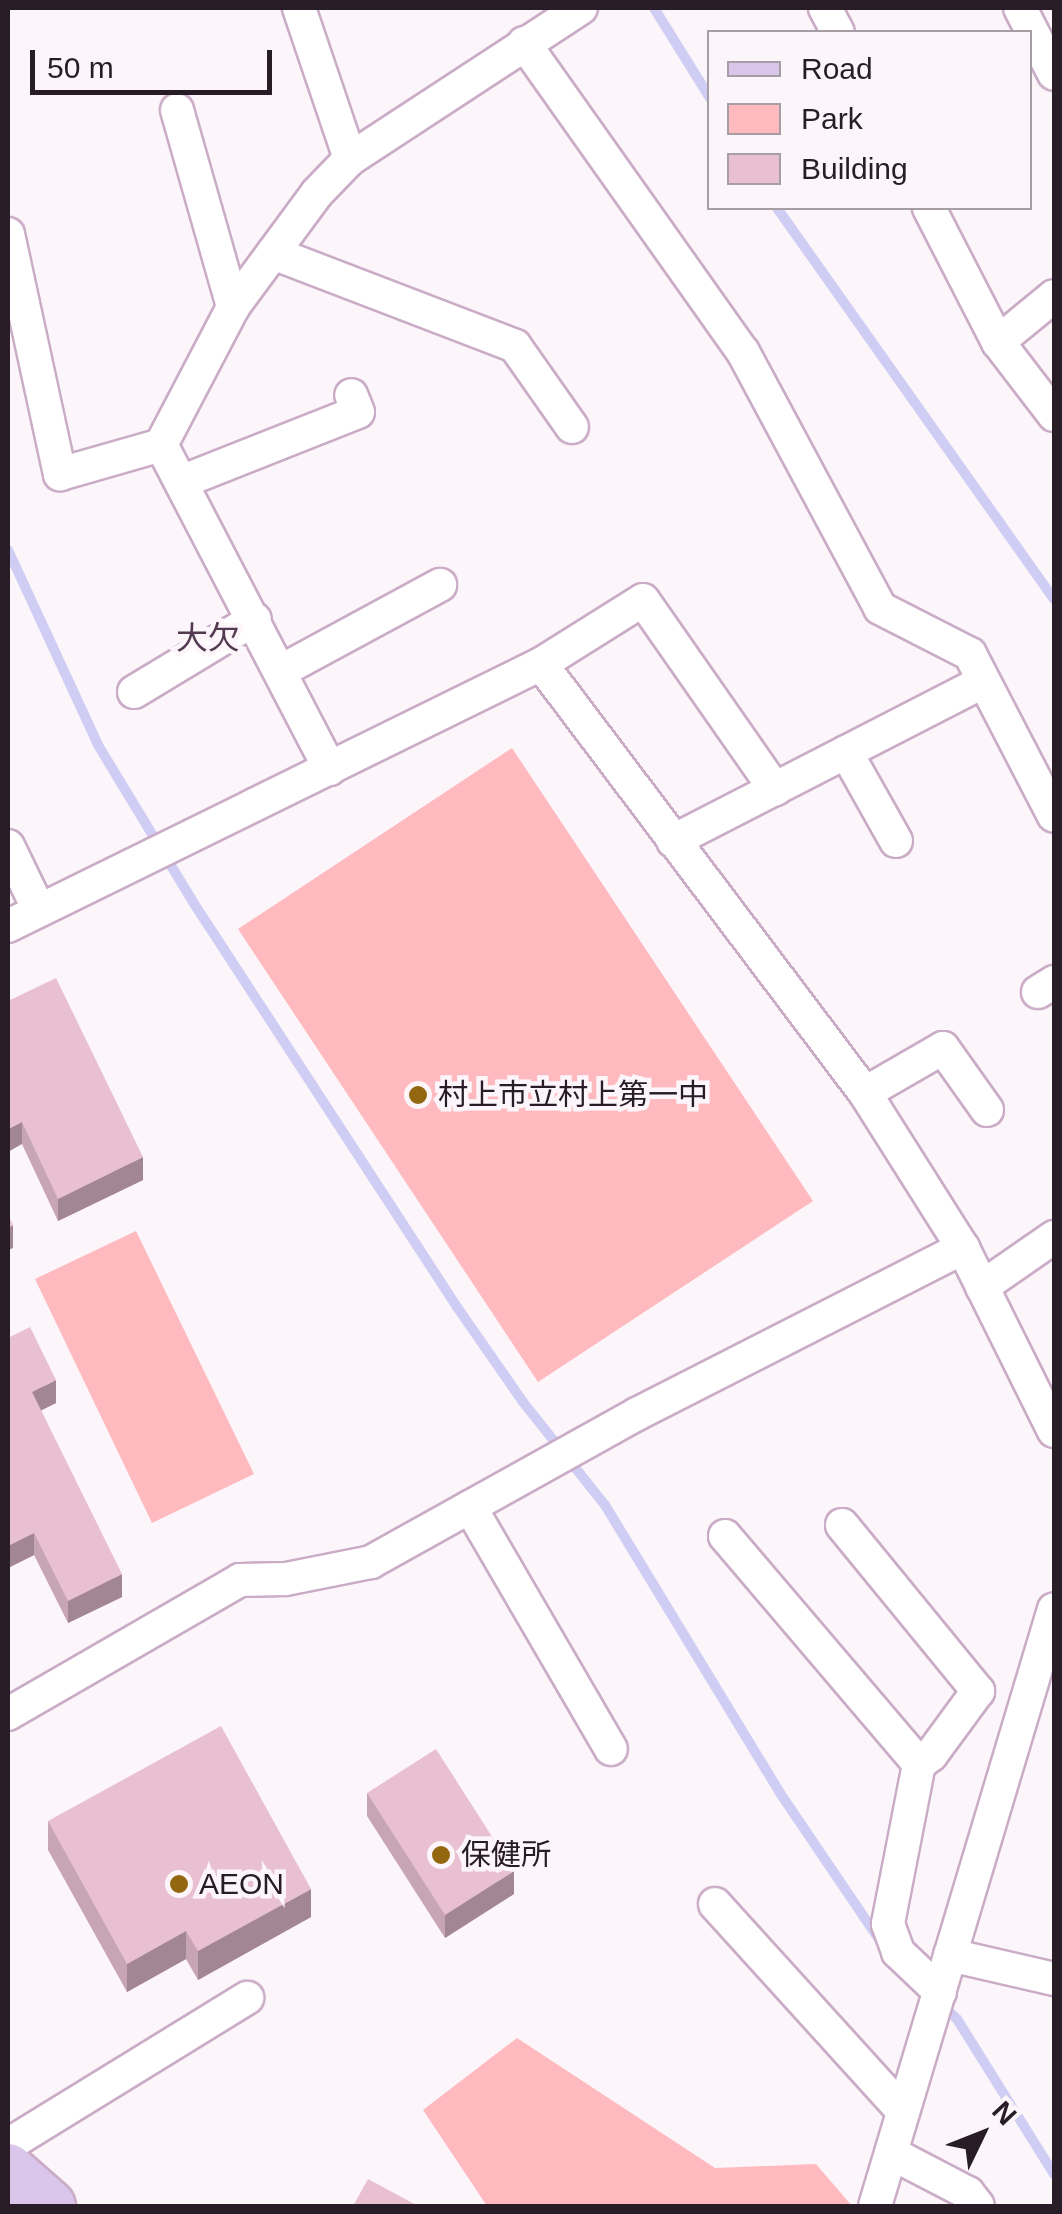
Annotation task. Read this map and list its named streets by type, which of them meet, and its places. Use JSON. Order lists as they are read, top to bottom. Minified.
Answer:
{"districts":["大欠"],"places":["村上市立村上第一中","保健所","AEON"],"legend":["Road","Park","Building"],"scale_bar":"50 m","north":"top right"}
